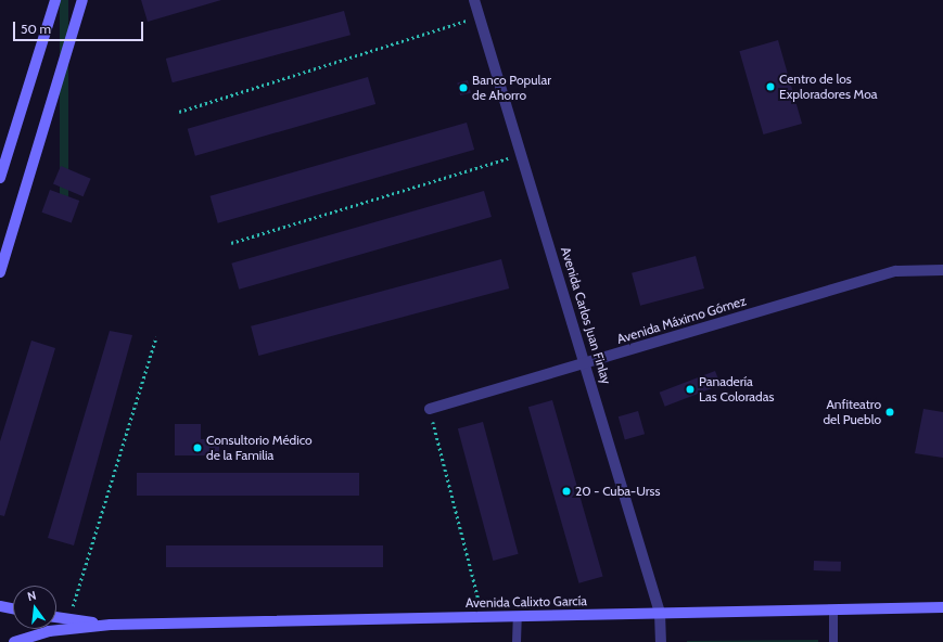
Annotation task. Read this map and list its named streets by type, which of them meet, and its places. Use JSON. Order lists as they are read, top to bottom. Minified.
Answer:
{"streets":{"main road":["Avenida Calixto García"],"street":["Avenida Carlos Juan Finlay","Avenida Máximo Gómez"]},"crossings":[["Avenida Carlos Juan Finlay","Avenida Máximo Gómez"],["Avenida Carlos Juan Finlay","Avenida Calixto García"]],"places":["Centro de los Exploradores Moa","Banco Popular de Ahorro","Panadería Las Coloradas","Anfiteatro del Pueblo","Consultorio Médico de la Familia","20 - Cuba-Urss"],"scale_bar":"50 m","north":"top"}
